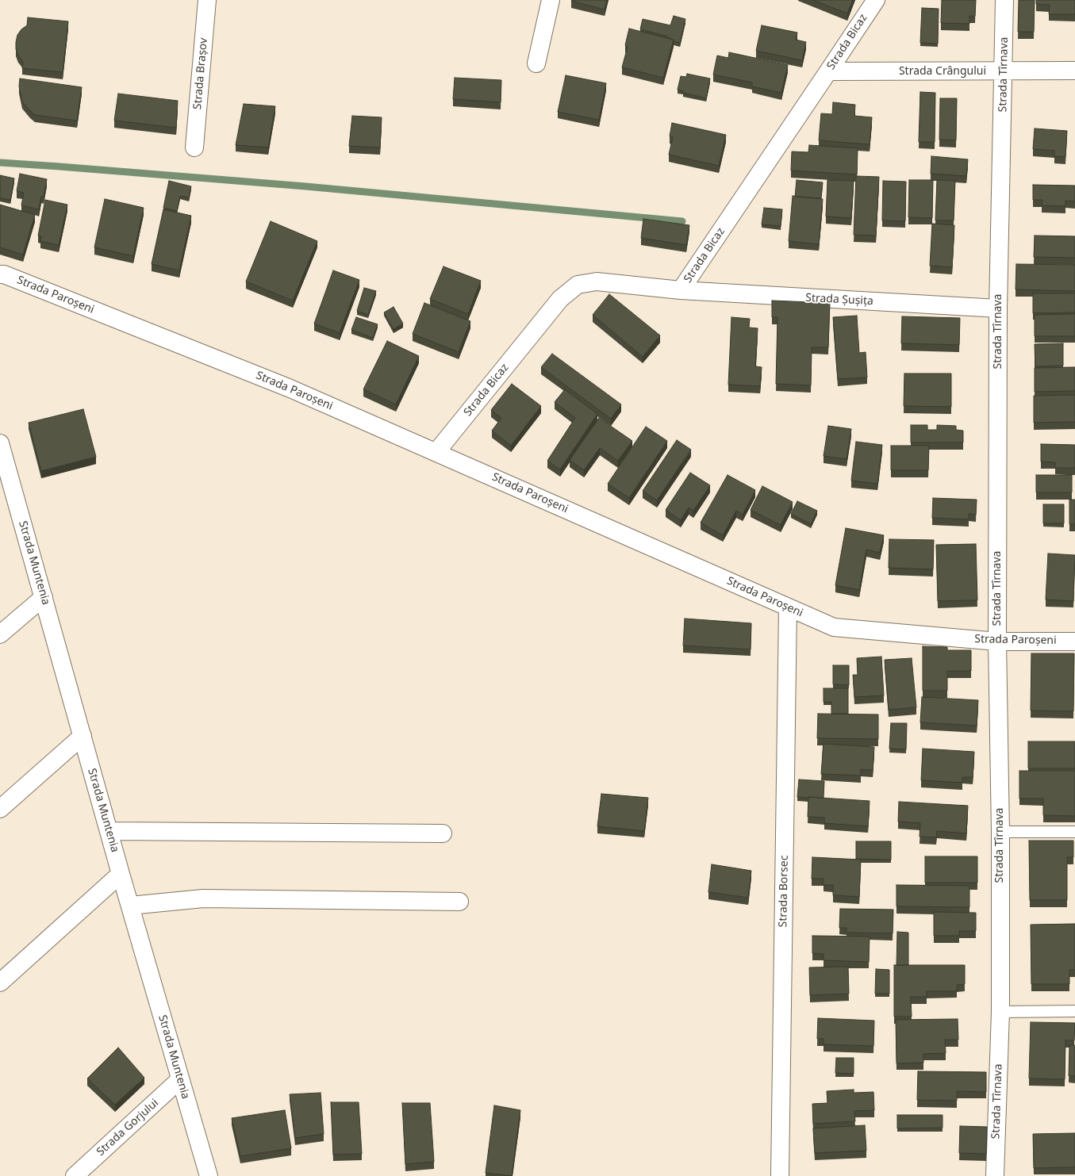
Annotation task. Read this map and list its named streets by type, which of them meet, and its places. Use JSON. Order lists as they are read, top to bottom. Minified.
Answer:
{"streets":{"street":["Strada Bicaz","Strada Crângului","Strada Brașov","Strada Tîrnava","Strada Paroșeni","Strada Șușița","Strada Muntenia","Strada Borsec","Strada Gorjului"]},"crossings":[["Strada Bicaz","Strada Crângului"],["Strada Bicaz","Strada Paroșeni"],["Strada Bicaz","Strada Șușița"],["Strada Crângului","Strada Tîrnava"],["Strada Tîrnava","Strada Paroșeni"],["Strada Tîrnava","Strada Șușița"],["Strada Paroșeni","Strada Borsec"],["Strada Muntenia","Strada Gorjului"]]}
